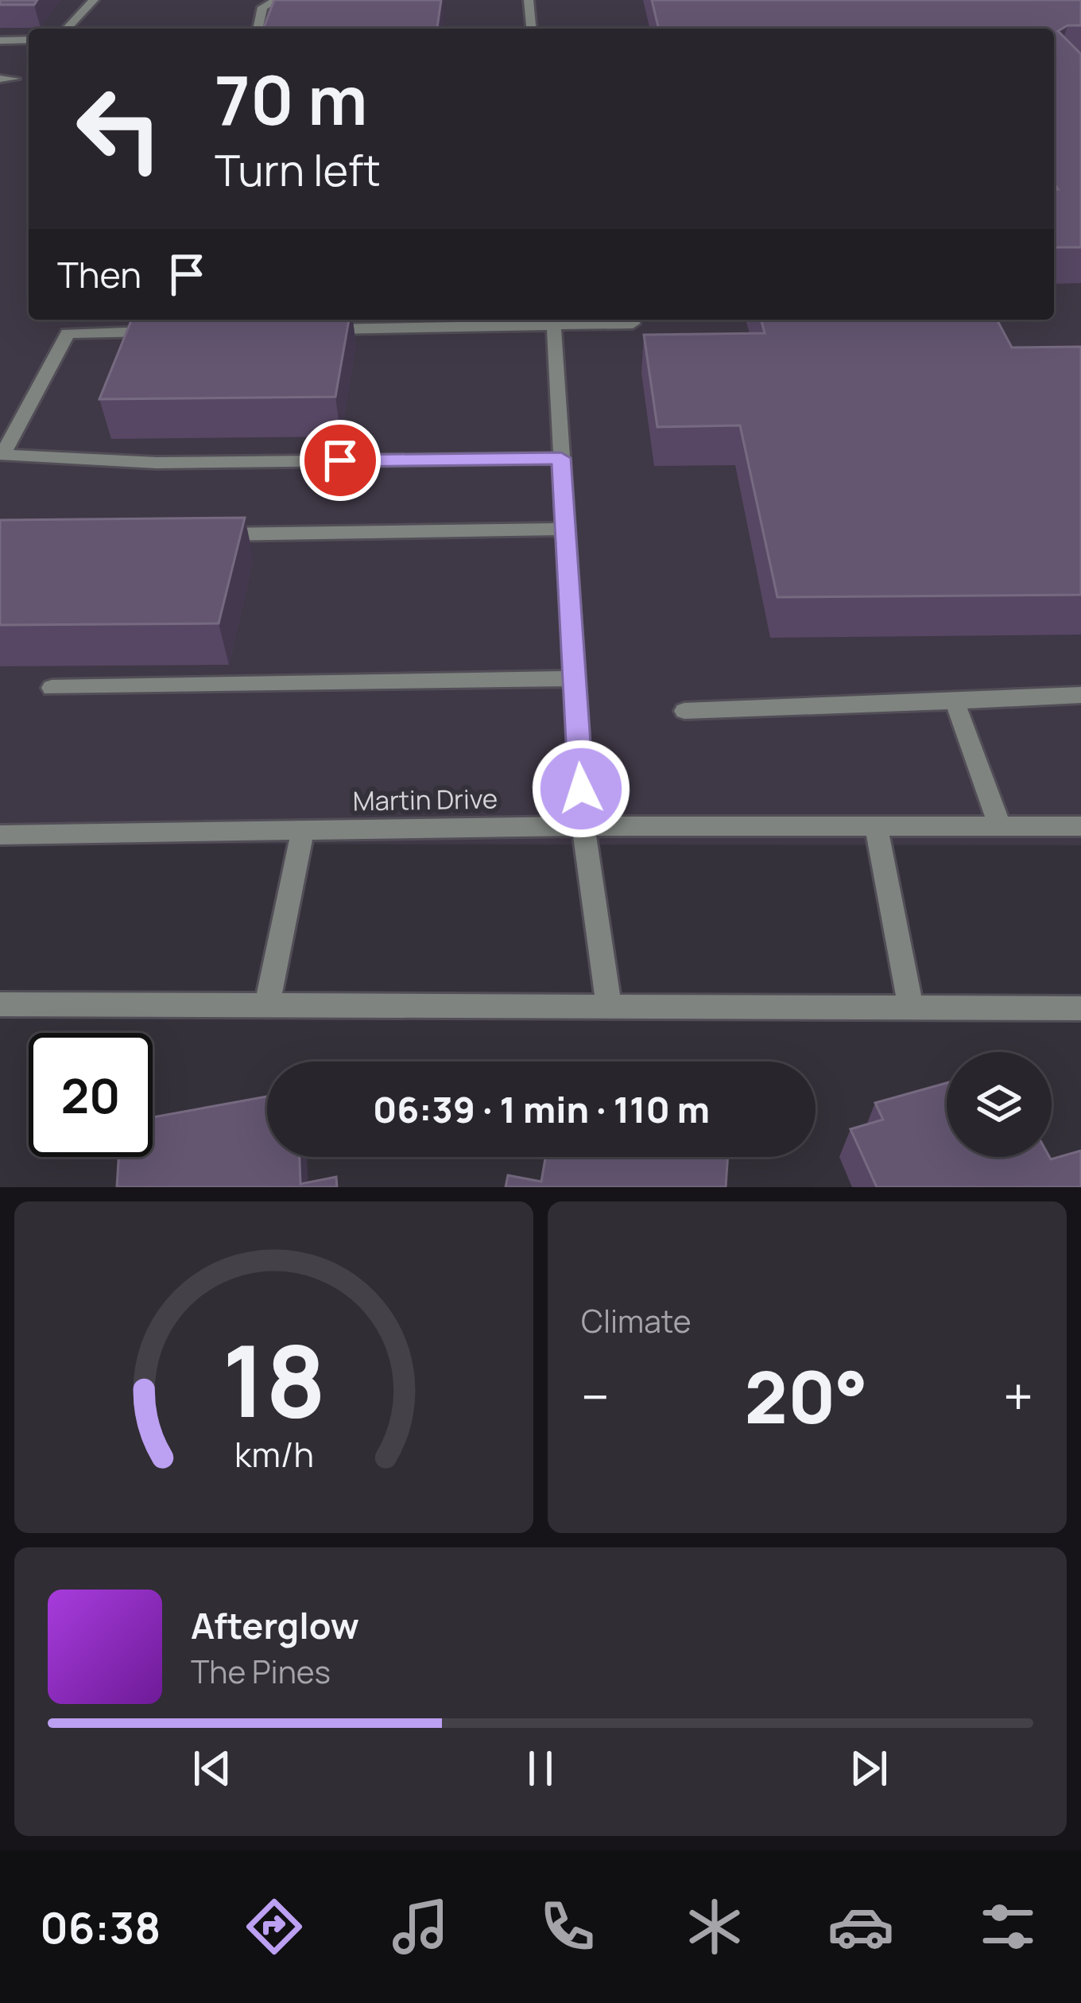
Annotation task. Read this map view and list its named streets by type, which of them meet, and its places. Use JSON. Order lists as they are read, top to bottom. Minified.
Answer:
{"streets":{"lane":["Martin Drive"]},"page":{"turn":["70 m","Turn left"],"then":"Then","limit":"20","trip":"06:39 · 1 min · 110 m","tile":"Climate","heat":["−","20°","+"],"song":["Afterglow","The Pines"],"tabs":"06:38","gauge":["18","km/h"]}}
